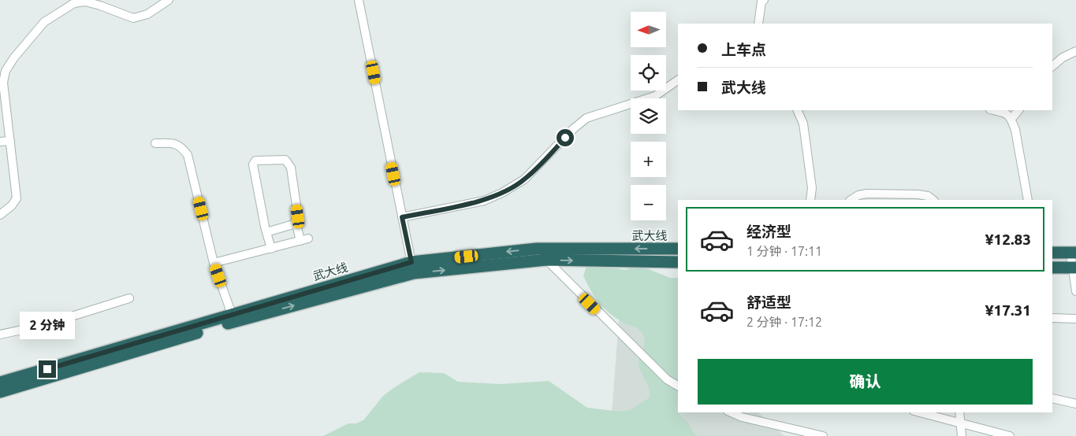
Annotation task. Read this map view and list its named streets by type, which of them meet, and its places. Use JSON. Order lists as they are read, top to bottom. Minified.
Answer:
{"streets":{"highway":["武大线"]},"north":"left","page":{"map_buttons":["+","−"],"banner":["上车点","武大线"],"list":[{"name":"经济型","note":"1 分钟 · 17:11","value":"¥12.83"},{"name":"舒适型","note":"2 分钟 · 17:12","value":"¥17.31"}],"bubble":"2 分钟","buttons":"确认"}}
